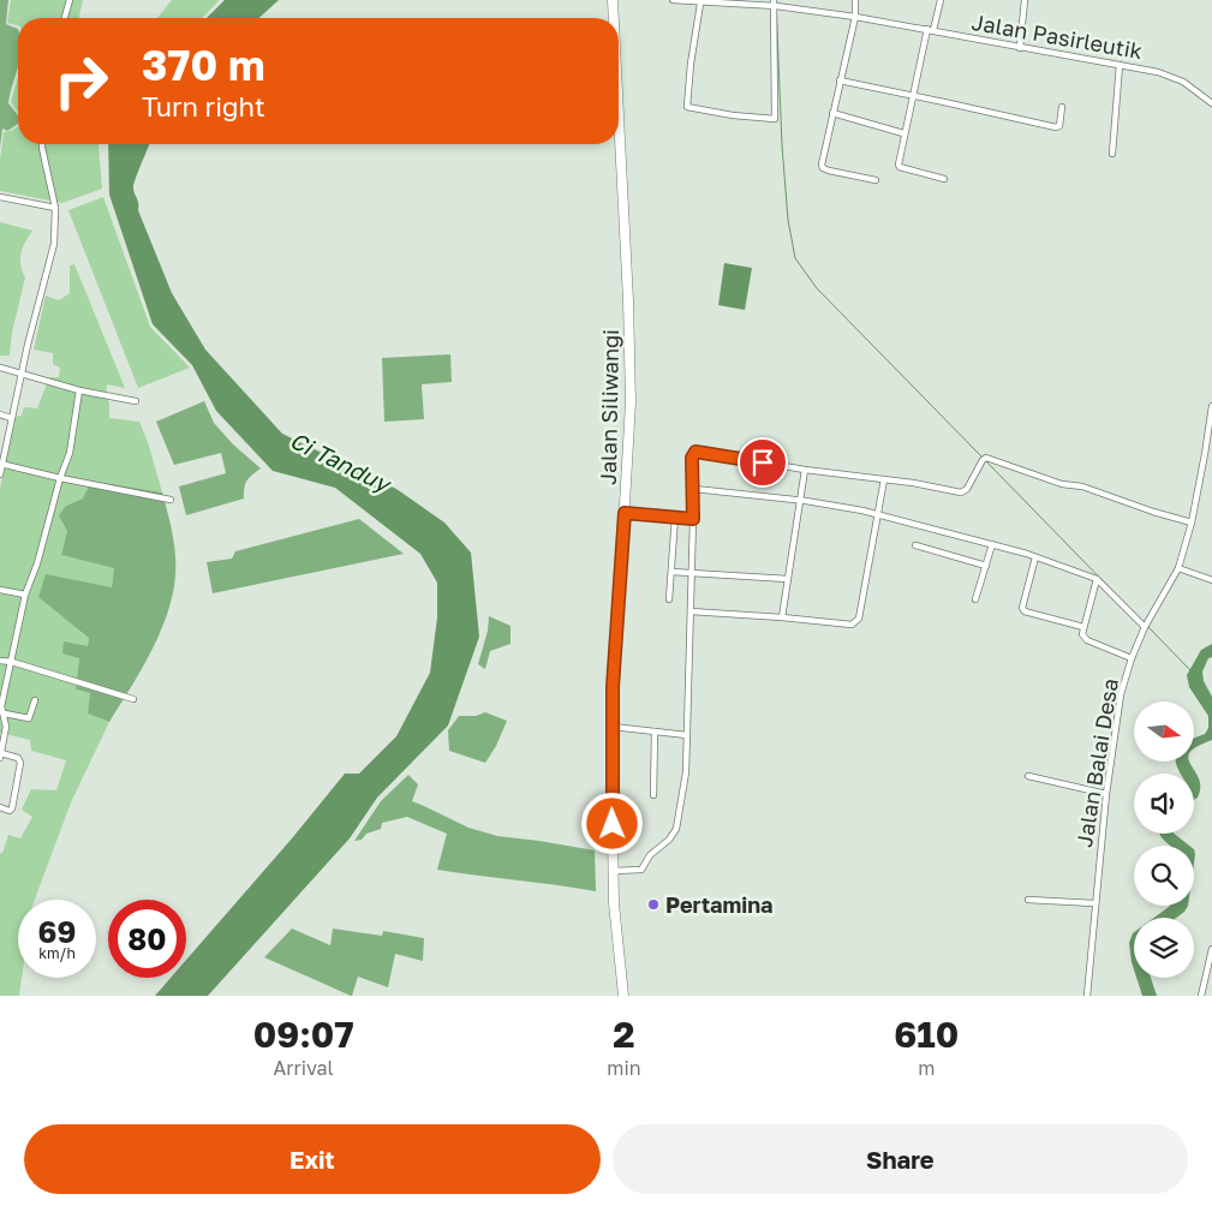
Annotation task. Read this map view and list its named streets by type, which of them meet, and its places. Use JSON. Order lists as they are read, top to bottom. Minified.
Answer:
{"streets":{"highway":["Jalan Siliwangi"],"street":["Jalan Pasirleutik","Jalan Balai Desa"]},"water":["Ci Tanduy"],"places":["Pertamina"],"north":"right","page":{"turn":["370 m","Turn right"],"speed":"69 km/h","limit":"80","eta":["09:07","Arrival","2","min","610","m"],"buttons":["Exit","Share"]}}
